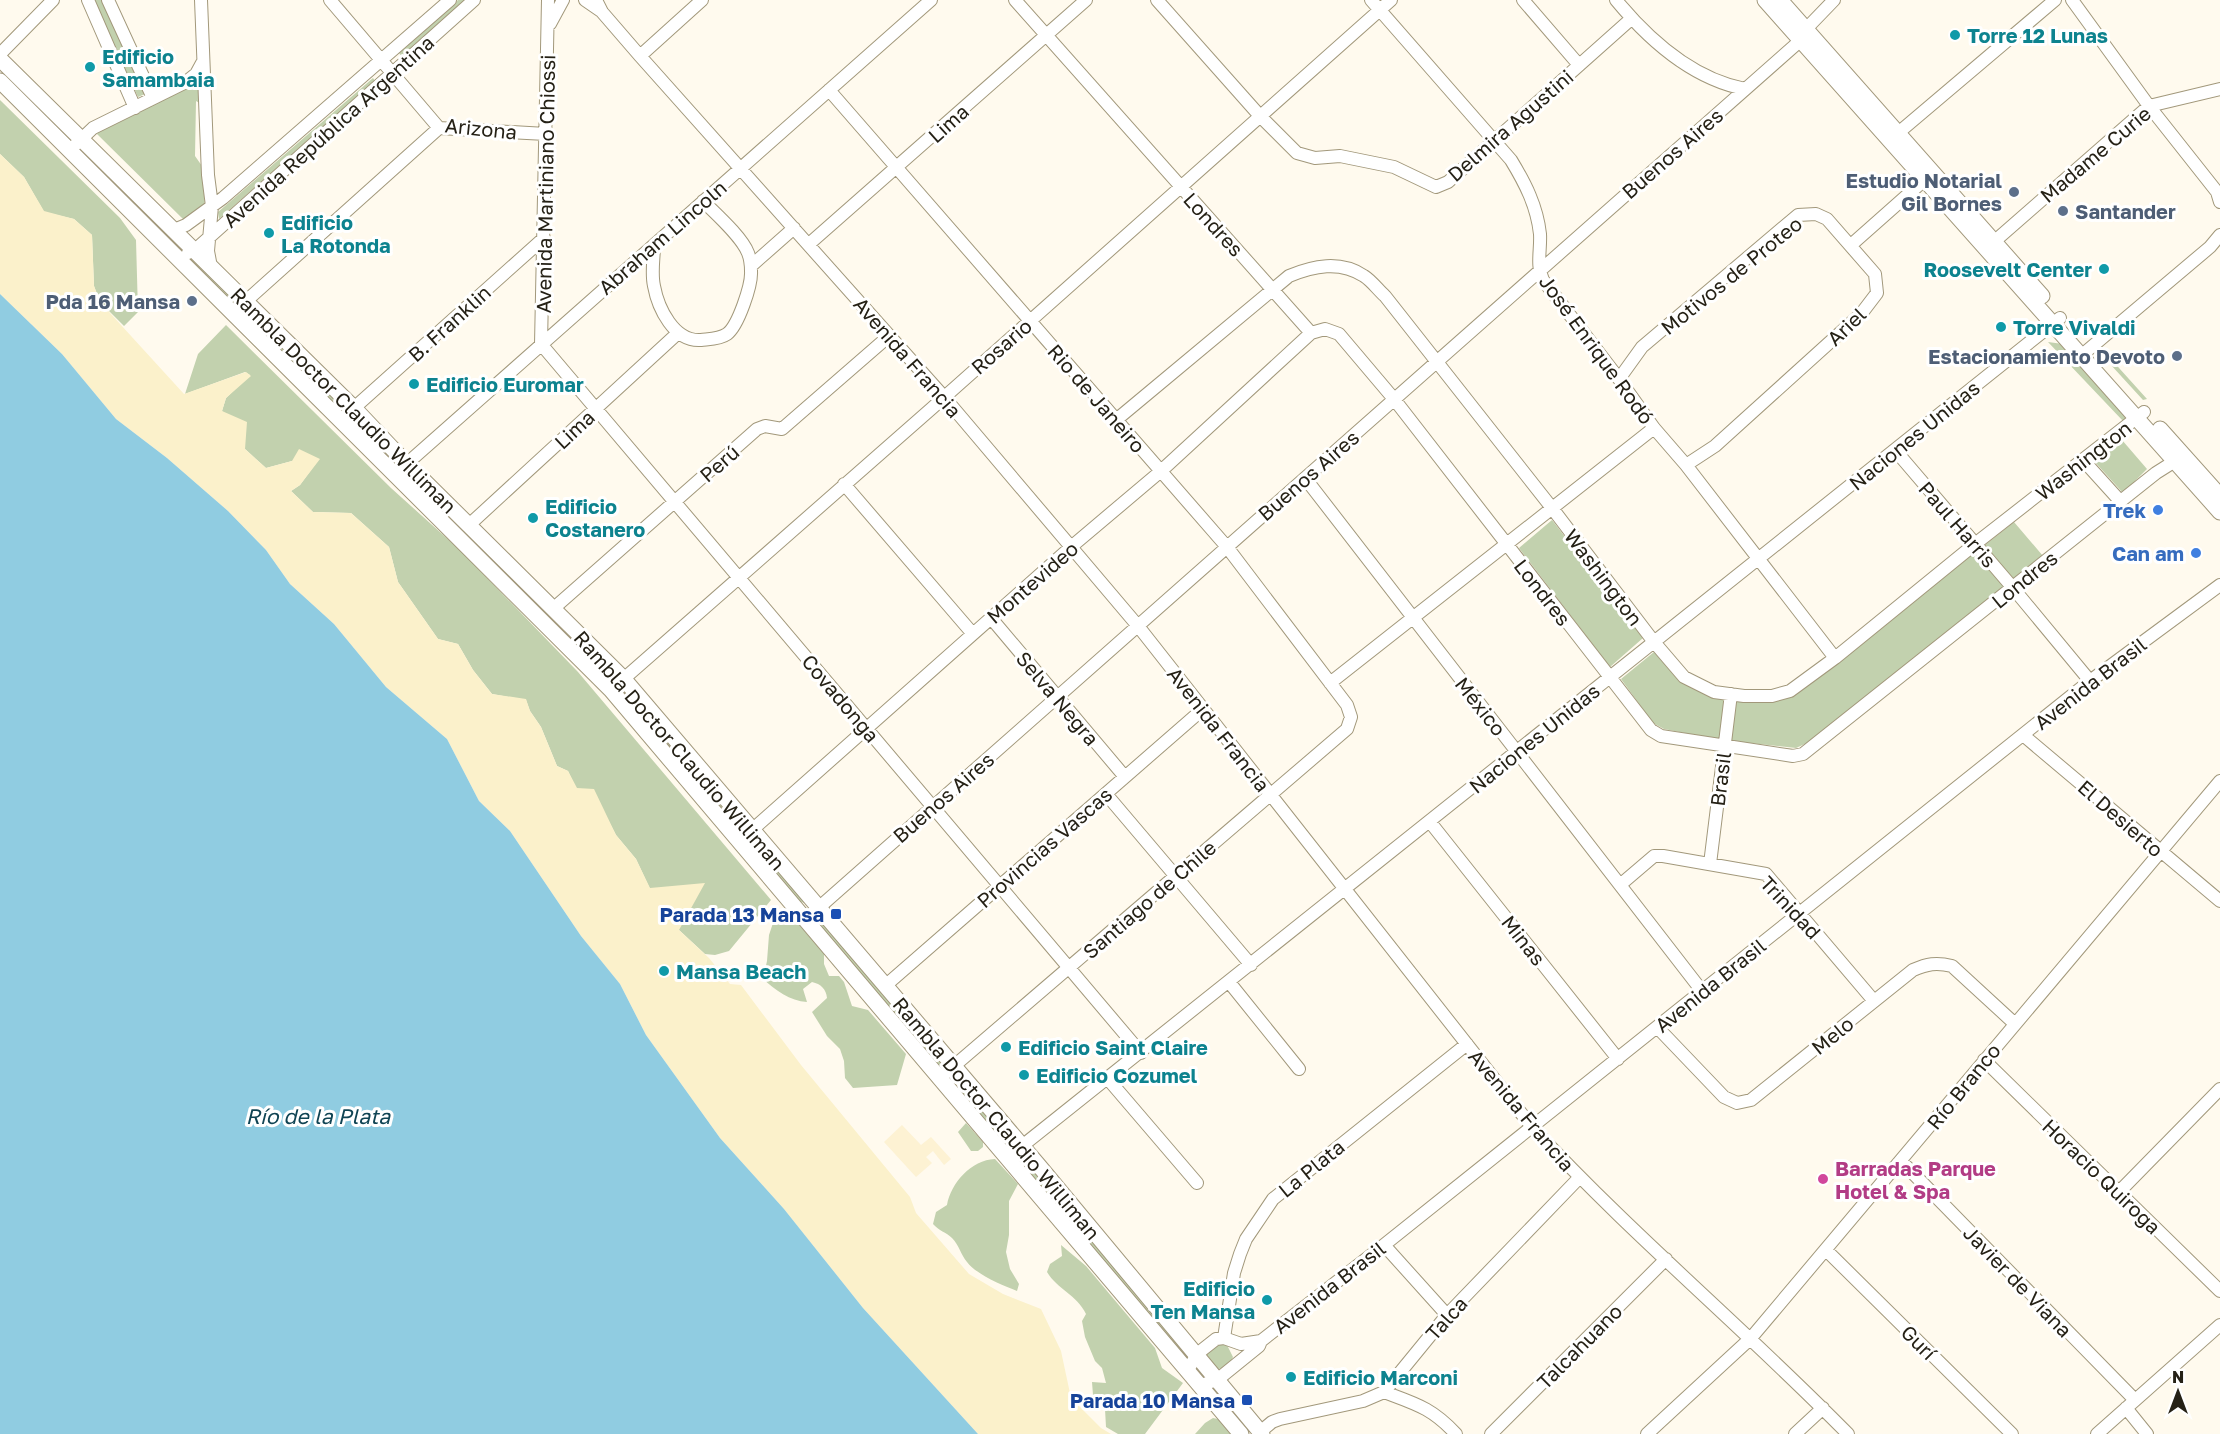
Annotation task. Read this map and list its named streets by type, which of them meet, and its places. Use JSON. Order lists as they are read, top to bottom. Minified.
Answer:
{"streets":{"main road":["Rambla Doctor Claudio Williman"],"street":["Lima","Delmira Agustini","Arizona","Avenida República Argentina","Buenos Aires","Madame Curie","Avenida Martiniano Chiossi","Londres","Abraham Lincoln","Motivos de Proteo","B. Franklin","Ariel","Rosario","José Enrique Rodó","Avenida Francia","Rio de Janeiro","Naciones Unidas","Washington","Perú","Paul Harris","Montevideo","Avenida Brasil","Covadonga","Selva Negra","México","Brasil","El Desierto","Provincias Vascas","Santiago de Chile","Trinidad","Minas","Melo","Río Branco","La Plata","Horacio Quiroga","Javier de Viana","Talca","Gurí","Talcahuano"]},"crossings":[["Lima","Londres"],["Lima","Abraham Lincoln"],["Lima","Avenida Francia"],["Lima","Rio de Janeiro"],["Lima","Rambla Doctor Claudio Williman"],["Lima","Covadonga"],["Delmira Agustini","Rosario"],["Delmira Agustini","José Enrique Rodó"],["Arizona","Avenida República Argentina"],["Arizona","Avenida Martiniano Chiossi"],["Avenida República Argentina","Rambla Doctor Claudio Williman"],["Buenos Aires","Londres"],["Buenos Aires","José Enrique Rodó"],["Buenos Aires","Avenida Francia"],["Buenos Aires","Rio de Janeiro"],["Buenos Aires","Rambla Doctor Claudio Williman"],["Buenos Aires","Washington"],["Buenos Aires","Covadonga"],["Buenos Aires","Selva Negra"],["Buenos Aires","México"],["Avenida Martiniano Chiossi","Abraham Lincoln"],["Avenida Martiniano Chiossi","B. Franklin"],["Avenida Martiniano Chiossi","Covadonga"],["Londres","Rosario"],["Londres","Naciones Unidas"],["Londres","Washington"],["Londres","Paul Harris"],["Londres","Montevideo"],["Londres","Brasil"],["Abraham Lincoln","Avenida Francia"],["Abraham Lincoln","Rio de Janeiro"],["Abraham Lincoln","Rambla Doctor Claudio Williman"],["Abraham Lincoln","Covadonga"],["Motivos de Proteo","Ariel"],["Motivos de Proteo","José Enrique Rodó"],["B. Franklin","Rambla Doctor Claudio Williman"],["Ariel","José Enrique Rodó"],["Rosario","José Enrique Rodó"],["Rosario","Avenida Francia"],["Rosario","Rio de Janeiro"],["Rosario","Rambla Doctor Claudio Williman"],["Rosario","Covadonga"],["José Enrique Rodó","Naciones Unidas"],["José Enrique Rodó","Washington"],["Avenida Francia","Naciones Unidas"],["Avenida Francia","Perú"],["Avenida Francia","Montevideo"],["Avenida Francia","Avenida Brasil"],["Avenida Francia","Provincias Vascas"],["Avenida Francia","Santiago de Chile"],["Avenida Francia","Río Branco"],["Avenida Francia","La Plata"],["Avenida Francia","Talca"],["Avenida Francia","Talcahuano"],["Rio de Janeiro","Washington"],["Rio de Janeiro","Montevideo"],["Rio de Janeiro","Santiago de Chile"],["Rambla Doctor Claudio Williman","Naciones Unidas"],["Rambla Doctor Claudio Williman","Perú"],["Rambla Doctor Claudio Williman","Montevideo"],["Rambla Doctor Claudio Williman","Avenida Brasil"],["Rambla Doctor Claudio Williman","Provincias Vascas"],["Rambla Doctor Claudio Williman","Santiago de Chile"],["Rambla Doctor Claudio Williman","Talca"],["Naciones Unidas","Washington"],["Naciones Unidas","Paul Harris"],["Naciones Unidas","Covadonga"],["Naciones Unidas","México"],["Naciones Unidas","Minas"],["Washington","Paul Harris"],["Washington","Brasil"],["Perú","Covadonga"],["Paul Harris","Avenida Brasil"],["Montevideo","Covadonga"],["Montevideo","Selva Negra"],["Avenida Brasil","México"],["Avenida Brasil","El Desierto"],["Avenida Brasil","Trinidad"],["Avenida Brasil","Minas"],["Avenida Brasil","Melo"],["Avenida Brasil","La Plata"],["Covadonga","Provincias Vascas"],["Covadonga","Santiago de Chile"],["Selva Negra","Provincias Vascas"],["México","Trinidad"],["Brasil","Trinidad"],["El Desierto","Río Branco"],["Trinidad","Melo"],["Melo","Río Branco"],["Río Branco","Horacio Quiroga"],["Río Branco","Javier de Viana"],["Río Branco","Gurí"]],"water":["Río de la Plata"],"places":{"other":["Torre 12 Lunas","Edificio Samambaia","Estudio Notarial Gil Bornes","Santander","Edificio La Rotonda","Roosevelt Center","Pda 16 Mansa","Torre Vivaldi","Estacionamiento Devoto","Edificio Euromar","Trek","Edificio Costanero","Can am","Mansa Beach","Edificio Saint Claire","Edificio Cozumel","Barradas Parque Hotel & Spa","Edificio Ten Mansa","Edificio Marconi"],"transit":["Parada 13 Mansa","Parada 10 Mansa"]},"north":"top"}
